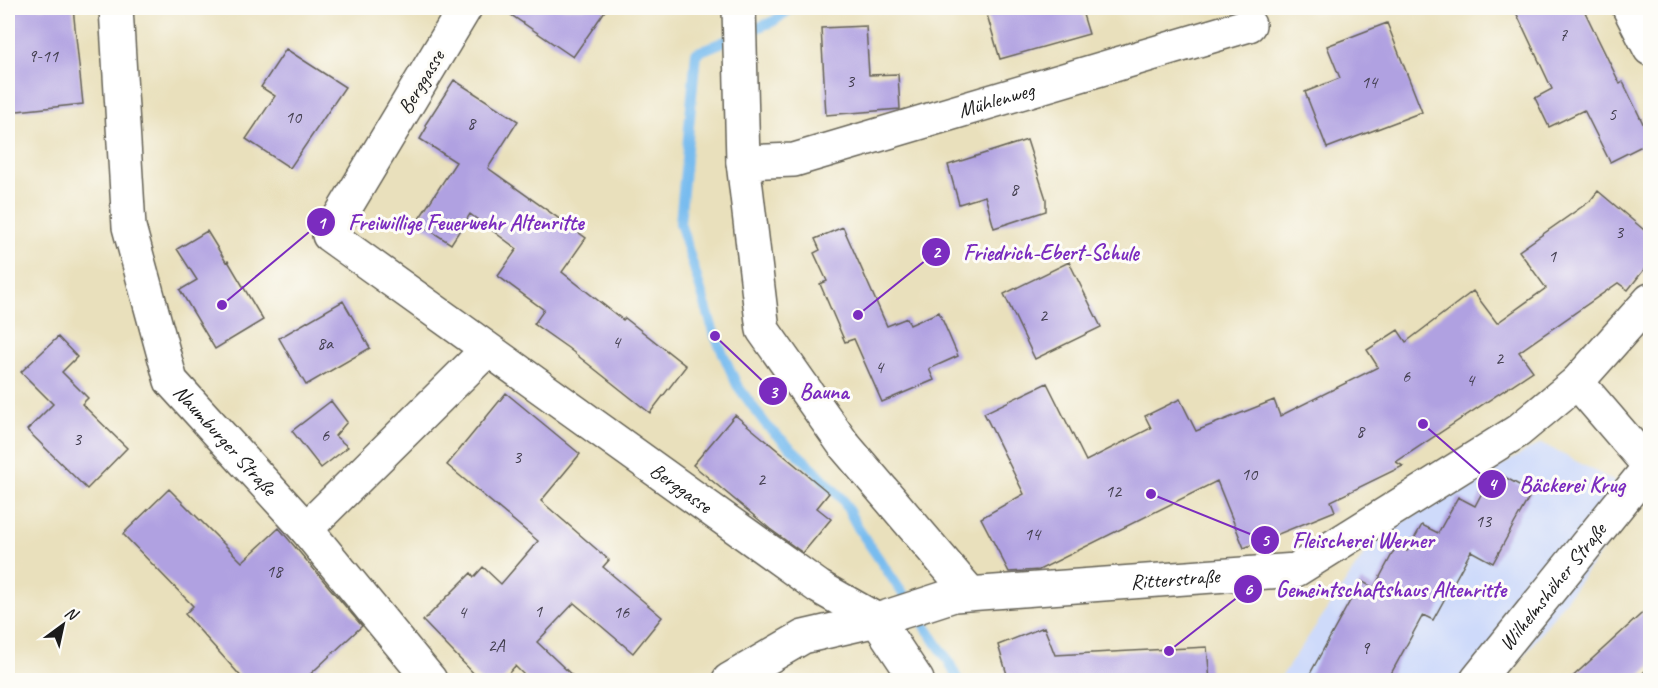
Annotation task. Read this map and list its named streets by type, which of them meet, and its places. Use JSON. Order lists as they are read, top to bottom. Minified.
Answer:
{"streets":{"street":["Berggasse","Mühlenweg","Naumburger Straße","Ritterstraße","Wilhelmshöher Straße"]},"crossings":[["Berggasse","Ritterstraße"]],"places":["Freiwillige Feuerwehr Altenritte","Friedrich-Ebert-Schule","Bauna","Bäckerei Krug","Fleischerei Werner","Gemeintschaftshaus Altenritte"],"house_numbers":["7","9-11","3","14","5","10","8","8","3","1","2","4","8a","2","4","6","4","8","6","3","3","10","2","12","13","14","18","1","4","16","2A","9"],"north":"top right"}
